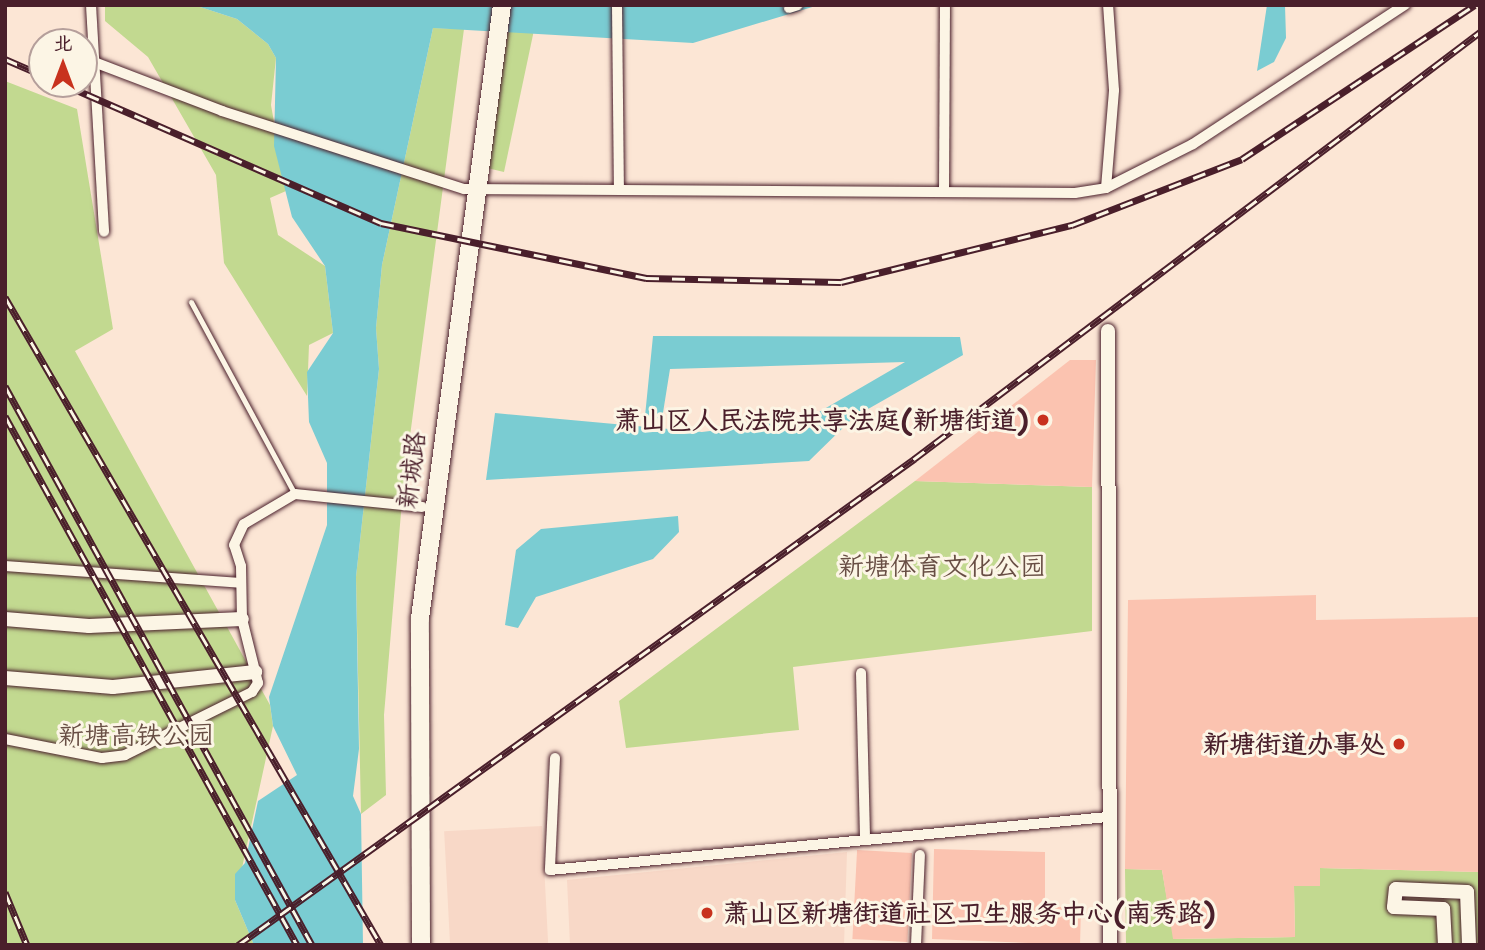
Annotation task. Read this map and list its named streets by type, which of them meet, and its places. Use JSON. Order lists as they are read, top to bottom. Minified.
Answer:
{"streets":{"main road":["新城路"]},"parks":["新塘体育文化公园","新塘高铁公园"],"places":["萧山区人民法院共享法庭(新塘街道)","新塘街道办事处","萧山区新塘街道社区卫生服务中心(南秀路)"],"north":"top"}
